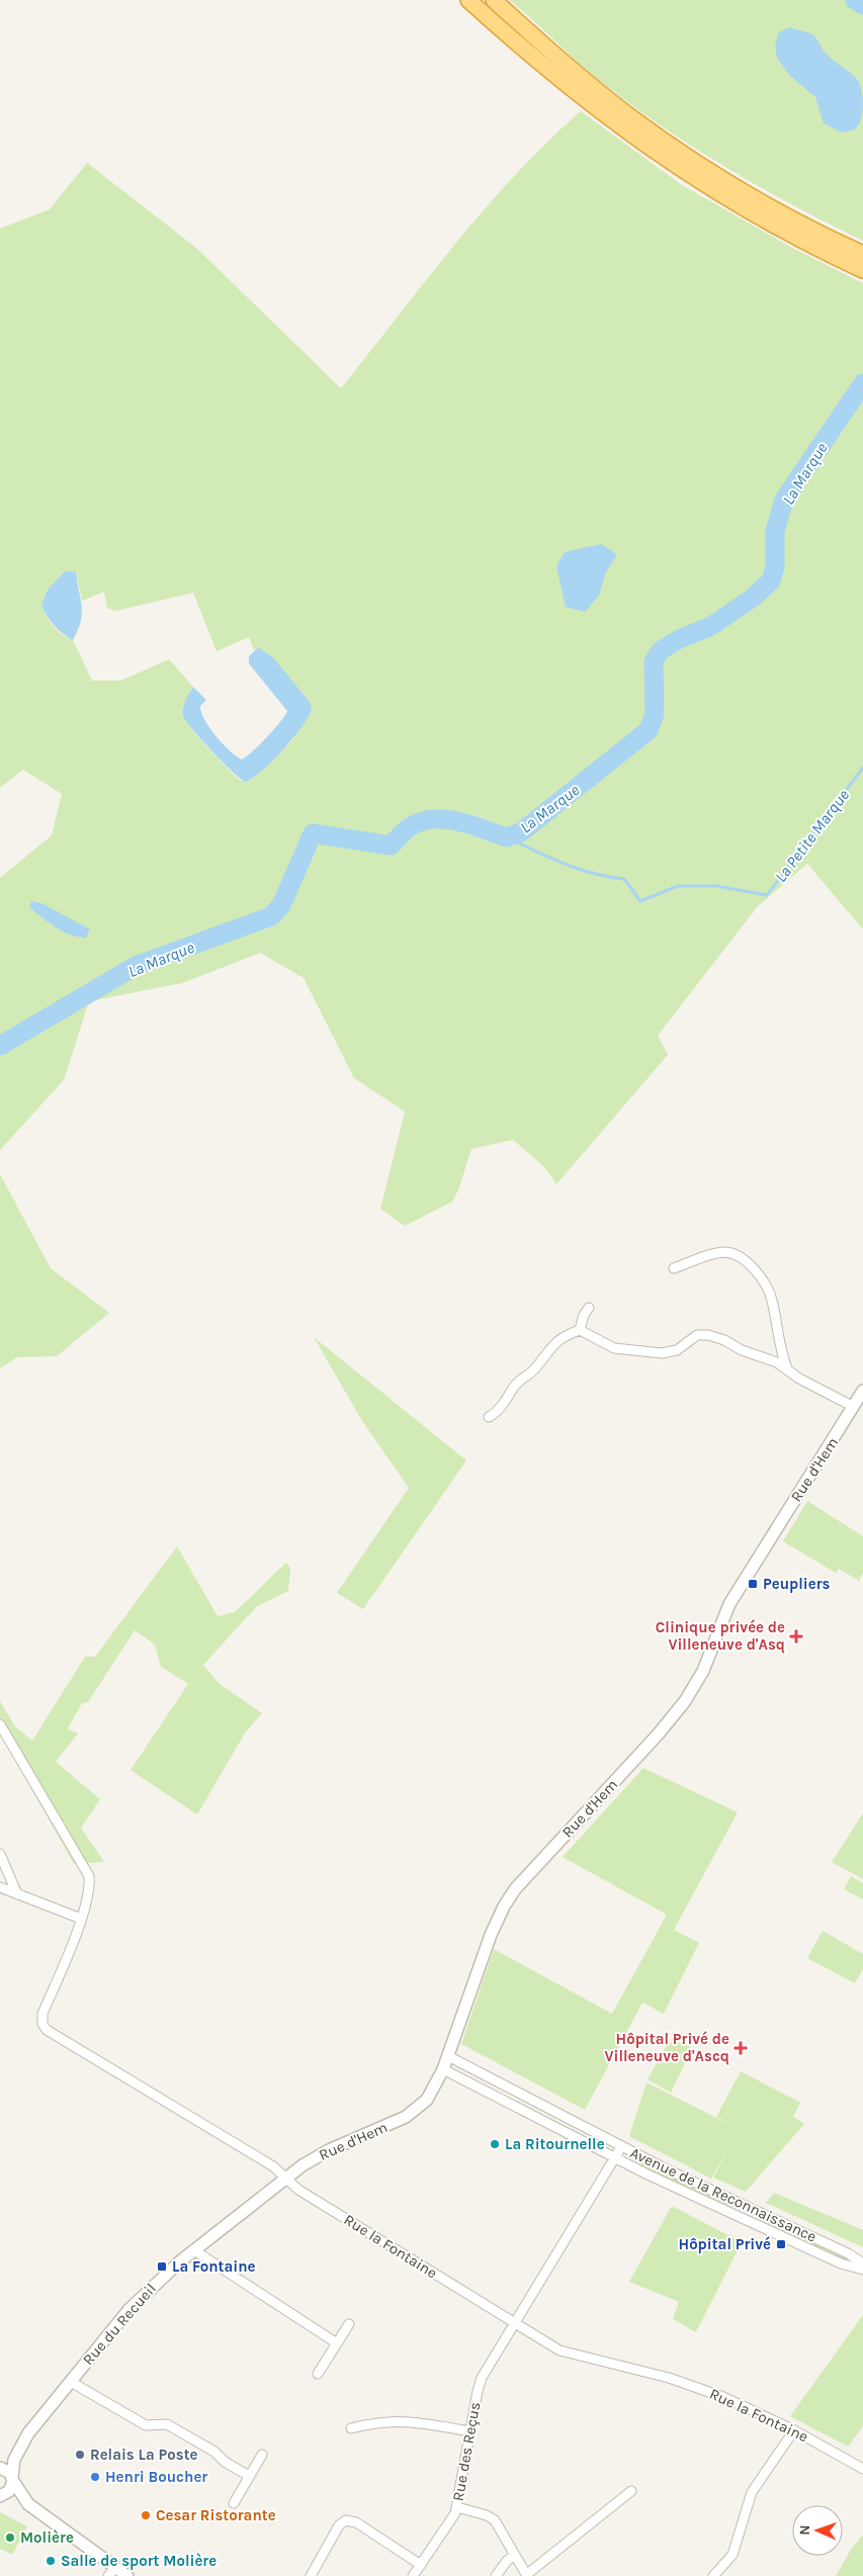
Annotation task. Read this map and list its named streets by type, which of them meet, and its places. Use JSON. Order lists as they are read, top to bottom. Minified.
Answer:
{"streets":{"street":["Rue d'Hem","Avenue de la Reconnaissance","Rue la Fontaine","Rue du Recueil","Rue des Reçus"]},"crossings":[["Rue d'Hem","Avenue de la Reconnaissance"],["Rue d'Hem","Rue la Fontaine"],["Rue d'Hem","Rue du Recueil"],["Avenue de la Reconnaissance","Rue des Reçus"],["Rue la Fontaine","Rue du Recueil"],["Rue la Fontaine","Rue des Reçus"]],"water":["La Marque","La Petite Marque"],"places":{"transit":["Peupliers","Hôpital Privé","La Fontaine"],"health":["Clinique privée de Villeneuve d'Asq","Hôpital Privé de Villeneuve d'Ascq"],"other":["La Ritournelle","Relais La Poste","Henri Boucher","Cesar Ristorante","Molière","Salle de sport Molière"]},"north":"left"}
